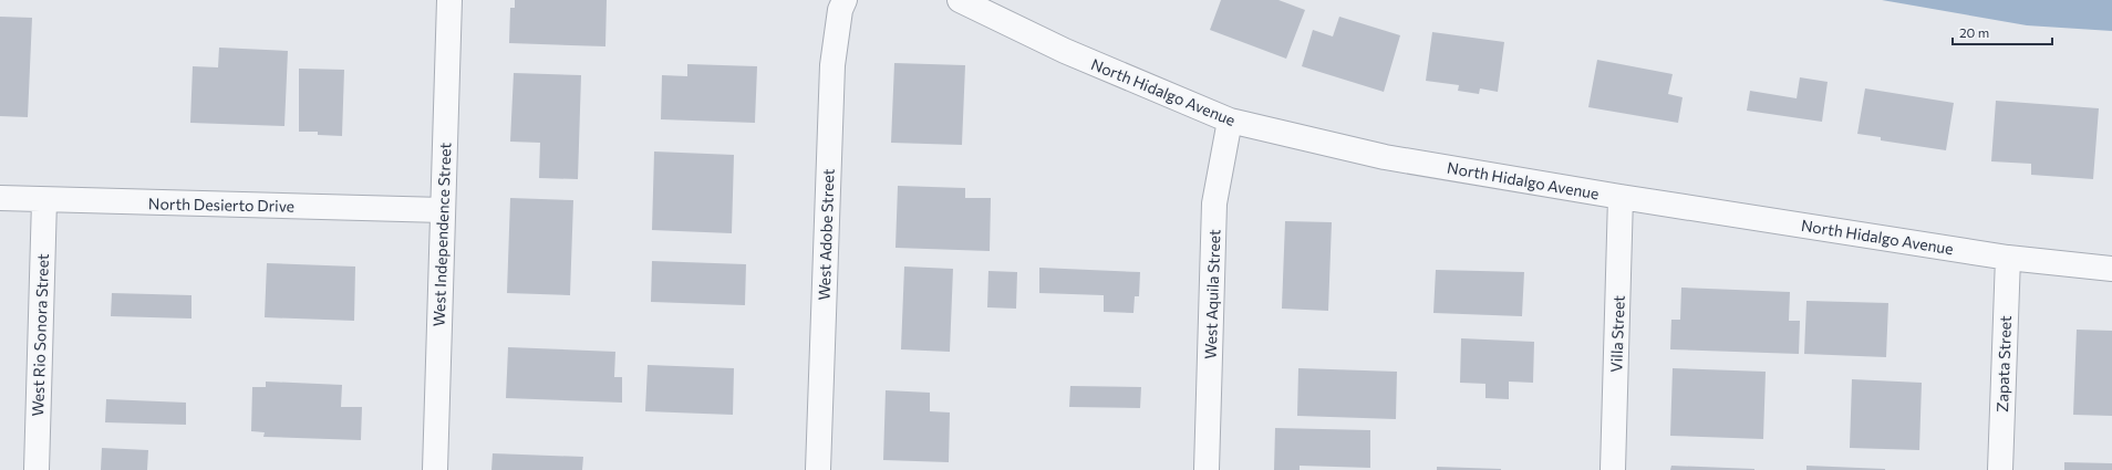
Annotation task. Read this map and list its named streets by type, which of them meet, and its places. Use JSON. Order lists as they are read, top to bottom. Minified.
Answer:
{"streets":{"street":["North Hidalgo Avenue","North Desierto Drive","West Independence Street","West Adobe Street","West Aquila Street","Villa Street","West Rio Sonora Street","Zapata Street"]},"crossings":[["North Hidalgo Avenue","West Aquila Street"],["North Hidalgo Avenue","Villa Street"],["North Hidalgo Avenue","Zapata Street"],["North Desierto Drive","West Independence Street"],["North Desierto Drive","West Rio Sonora Street"]],"scale_bar":"20 m"}
